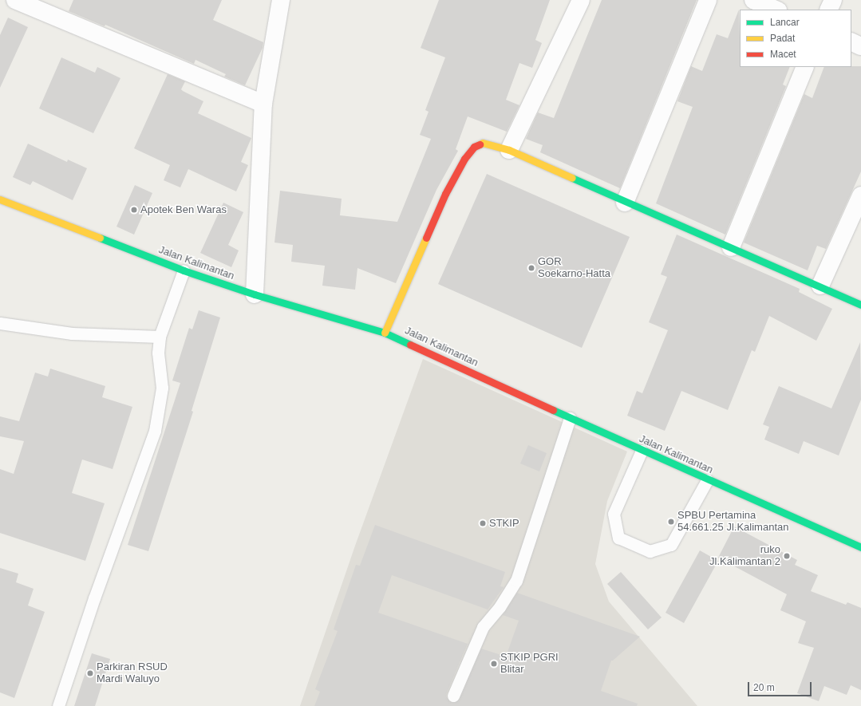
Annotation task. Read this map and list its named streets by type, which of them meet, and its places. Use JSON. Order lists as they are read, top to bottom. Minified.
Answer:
{"streets":{"main road":["Jalan Kalimantan"]},"places":["Apotek Ben Waras","GOR Soekarno-Hatta","SPBU Pertamina 54.661.25 Jl.Kalimantan","STKIP","ruko Jl.Kalimantan 2","STKIP PGRI Blitar","Parkiran RSUD Mardi Waluyo"],"legend":["Lancar","Padat","Macet"],"scale_bar":"20 m"}
